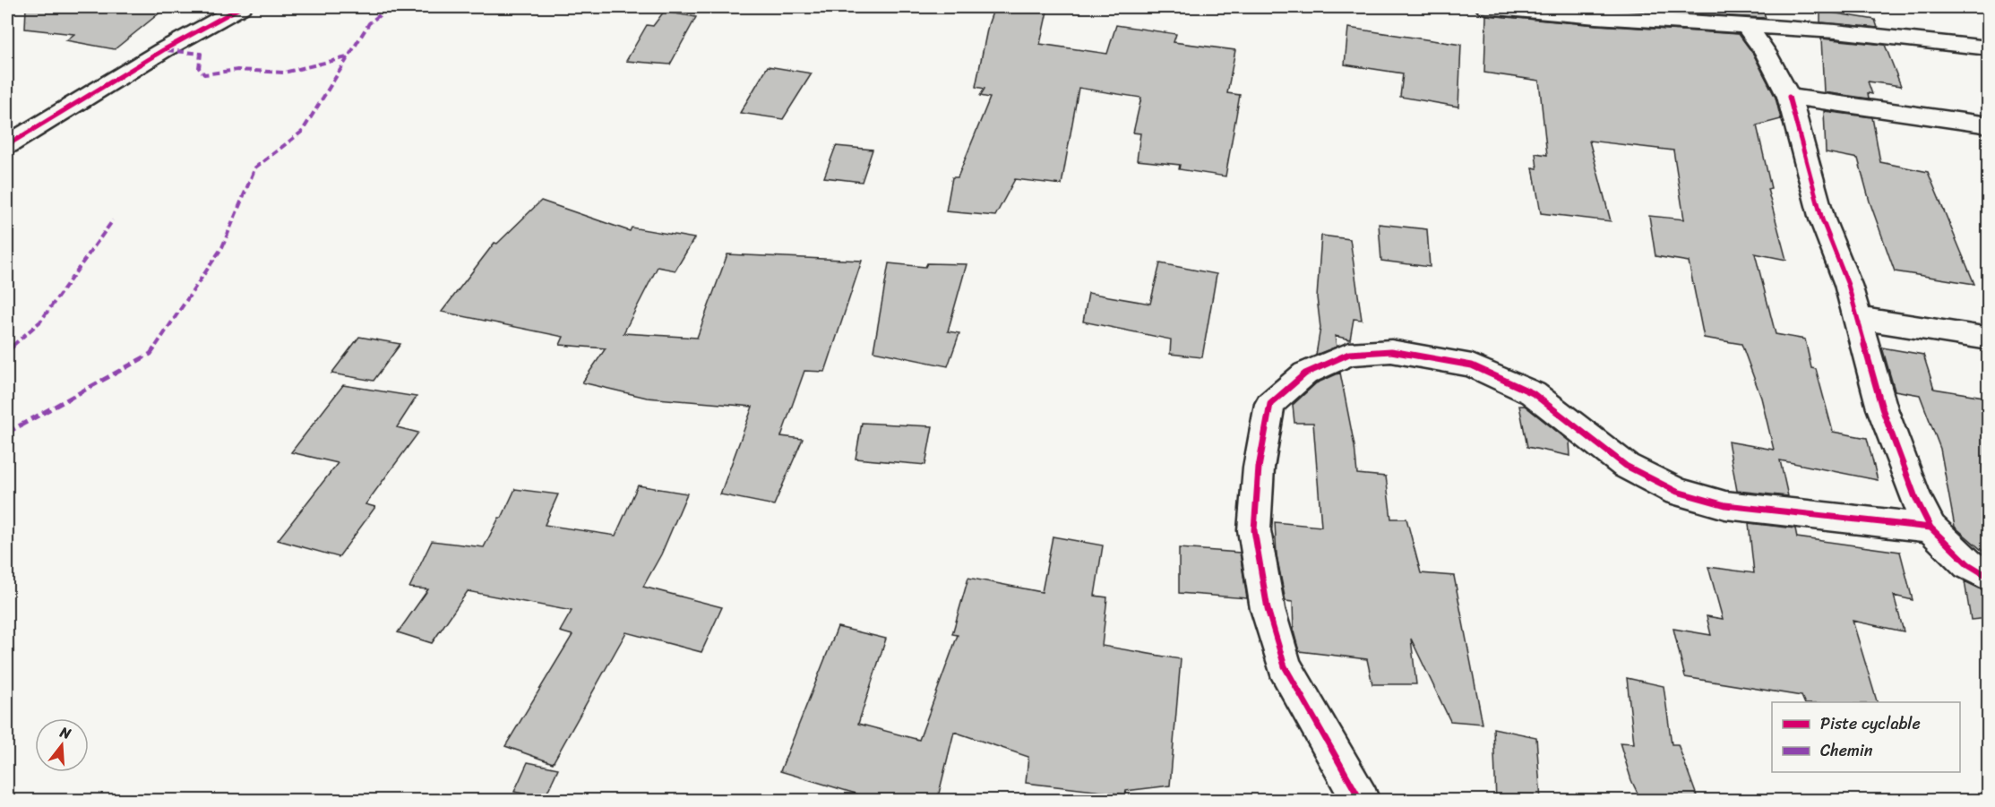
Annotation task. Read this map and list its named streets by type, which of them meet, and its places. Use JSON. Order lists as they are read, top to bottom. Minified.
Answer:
{"legend":["Piste cyclable","Chemin"],"north":"top"}
